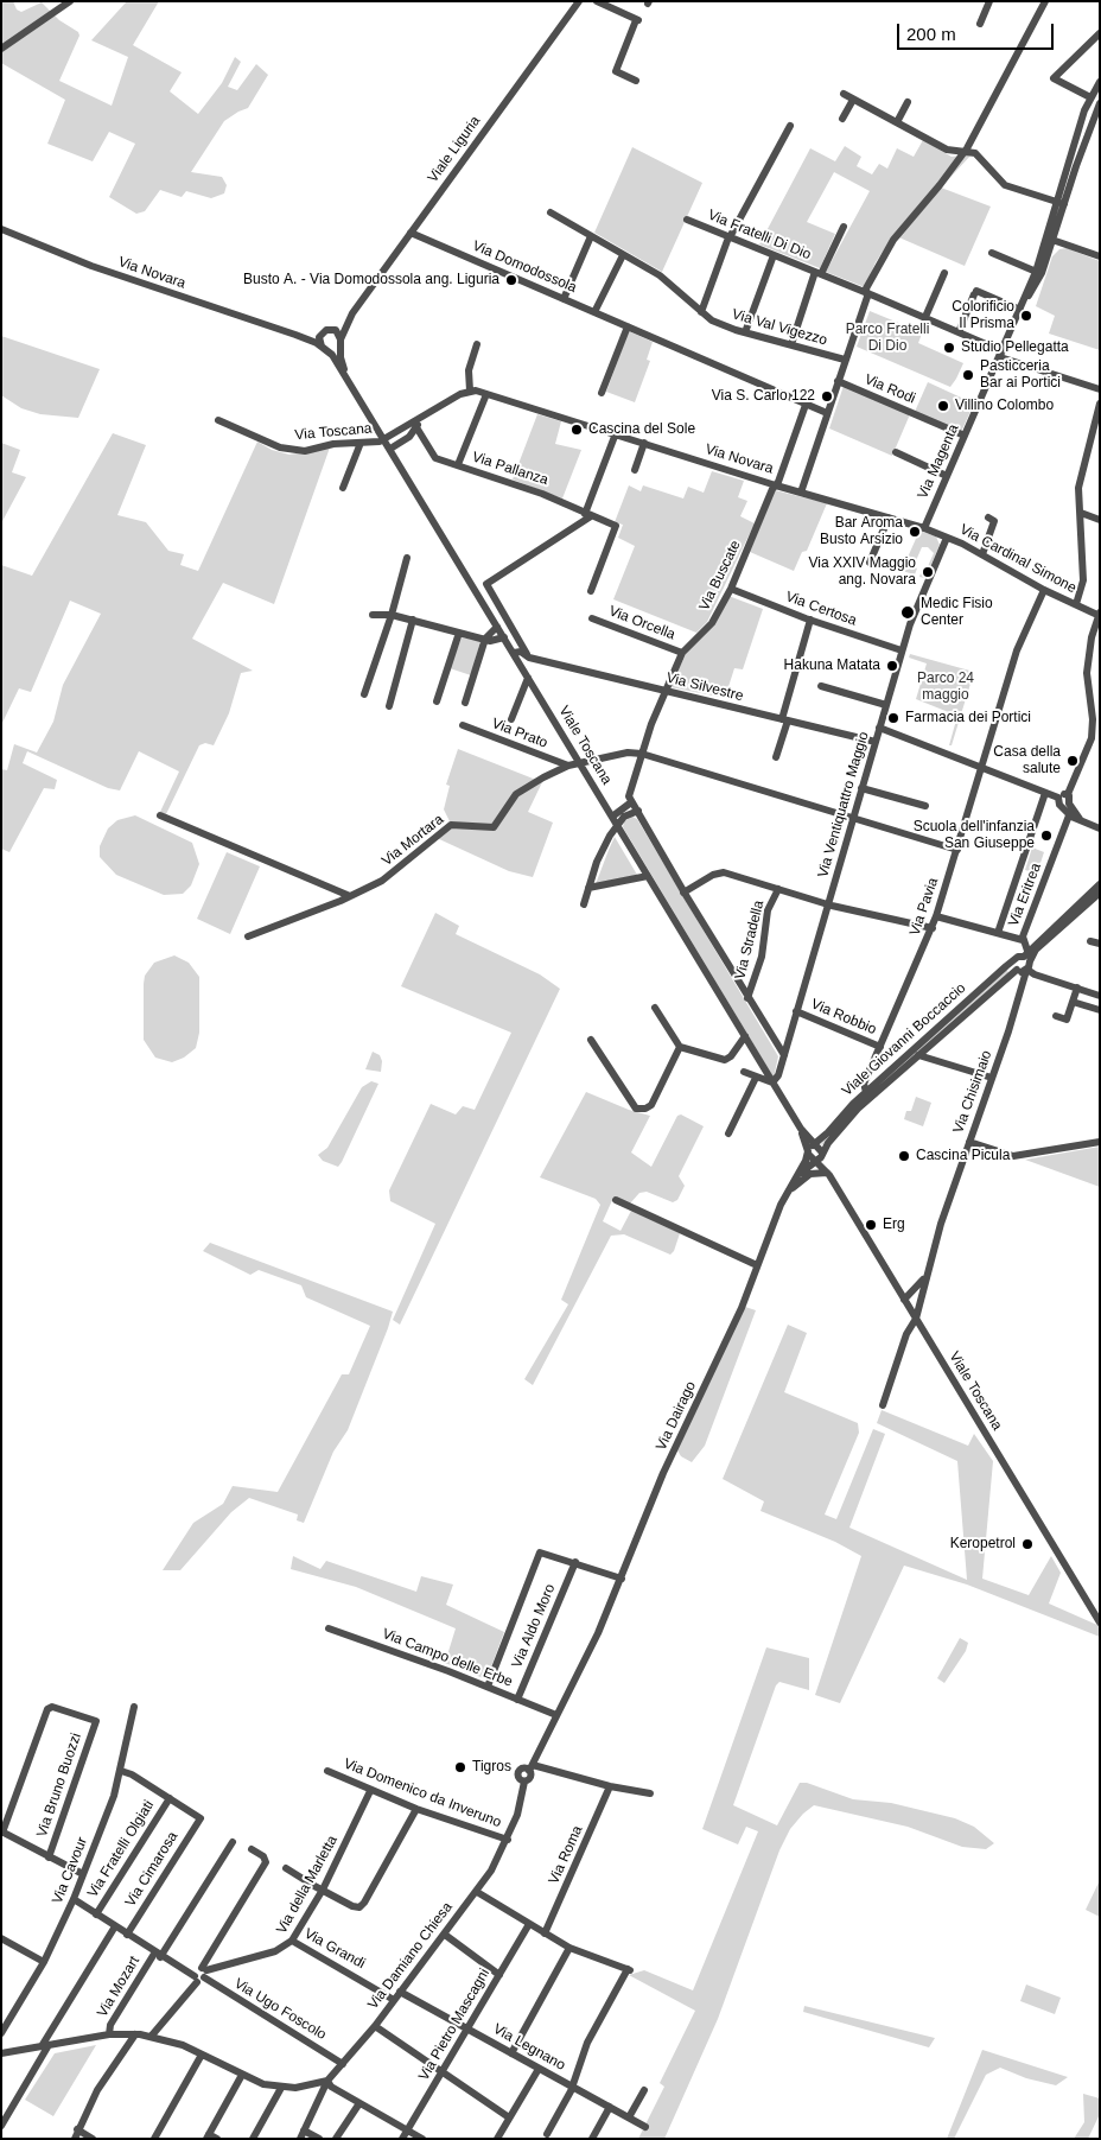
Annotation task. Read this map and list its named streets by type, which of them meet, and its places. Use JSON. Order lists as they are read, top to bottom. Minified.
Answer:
{"streets":{"street":["Viale Liguria","Via Fratelli Di Dio","Via Domodossola","Via Novara","Via Val Vigezzo","Via Rodi","Via Toscana","Via Magenta","Via Pallanza","Via Cardinal Simone","Via Buscate","Via Certosa","Via Orcella","Via Silvestre","Via Prato","Viale Toscana","Via Ventiquattro Maggio","Via Mortara","Via Eritrea","Via Pavia","Via Stradella","Via Robbio","Viale Giovanni Boccaccio","Via Chisimaio","Via Dairago","Via Aldo Moro","Via Campo delle Erbe","Via Bruno Buozzi","Via Domenico da Inveruno","Via Fratelli Olgiati","Via Roma","Via Cimarosa","Via Cavour","Via della Marletta","Via Grandi","Via Damiano Chiesa","Via Mozart","Via Ugo Foscolo","Via Pietro Mascagni","Via Legnano"]},"crossings":[["Viale Liguria","Via Domodossola"],["Viale Liguria","Via Novara"],["Viale Liguria","Viale Toscana"],["Via Fratelli Di Dio","Via Magenta"],["Via Domodossola","Via Buscate"],["Via Novara","Via Magenta"],["Via Novara","Via Cardinal Simone"],["Via Novara","Via Buscate"],["Via Novara","Viale Toscana"],["Via Novara","Via Ventiquattro Maggio"],["Via Rodi","Via Magenta"],["Via Toscana","Viale Toscana"],["Via Cardinal Simone","Via Ventiquattro Maggio"],["Via Cardinal Simone","Via Pavia"],["Via Buscate","Via Certosa"],["Via Buscate","Via Orcella"],["Via Buscate","Via Silvestre"],["Via Buscate","Via Mortara"],["Via Certosa","Via Ventiquattro Maggio"],["Via Silvestre","Viale Toscana"],["Via Silvestre","Via Ventiquattro Maggio"],["Via Prato","Via Mortara"],["Viale Toscana","Via Ventiquattro Maggio"],["Viale Toscana","Via Mortara"],["Viale Toscana","Viale Giovanni Boccaccio"],["Viale Toscana","Via Chisimaio"],["Via Ventiquattro Maggio","Via Mortara"],["Via Ventiquattro Maggio","Via Stradella"],["Via Ventiquattro Maggio","Via Robbio"],["Via Mortara","Via Pavia"],["Via Eritrea","Viale Giovanni Boccaccio"],["Via Eritrea","Via Chisimaio"],["Via Pavia","Via Stradella"],["Via Pavia","Via Robbio"],["Via Pavia","Viale Giovanni Boccaccio"],["Viale Giovanni Boccaccio","Via Chisimaio"],["Viale Giovanni Boccaccio","Via Dairago"],["Via Aldo Moro","Via Campo delle Erbe"],["Via Domenico da Inveruno","Via della Marletta"],["Via Domenico da Inveruno","Via Damiano Chiesa"],["Via Fratelli Olgiati","Via Cimarosa"],["Via della Marletta","Via Grandi"],["Via della Marletta","Via Ugo Foscolo"],["Via Grandi","Via Damiano Chiesa"],["Via Damiano Chiesa","Via Ugo Foscolo"],["Via Damiano Chiesa","Via Legnano"],["Via Pietro Mascagni","Via Legnano"]],"parks":["Parco Fratelli Di Dio","Parco 24 maggio"],"places":["Busto A. - Via Domodossola ang. Liguria","Colorificio Il Prisma","Studio Pellegatta","Pasticceria Bar ai Portici","Via S. Carlo 122","Villino Colombo","Cascina del Sole","Bar Aroma Busto Arsizio","Via XXIV Maggio ang. Novara","Medic Fisio Center","Hakuna Matata","Farmacia dei Portici","Casa della salute","Scuola dell'infanzia San Giuseppe","Cascina Picula","Erg","Keropetrol","Tigros"],"scale_bar":"200 m"}
